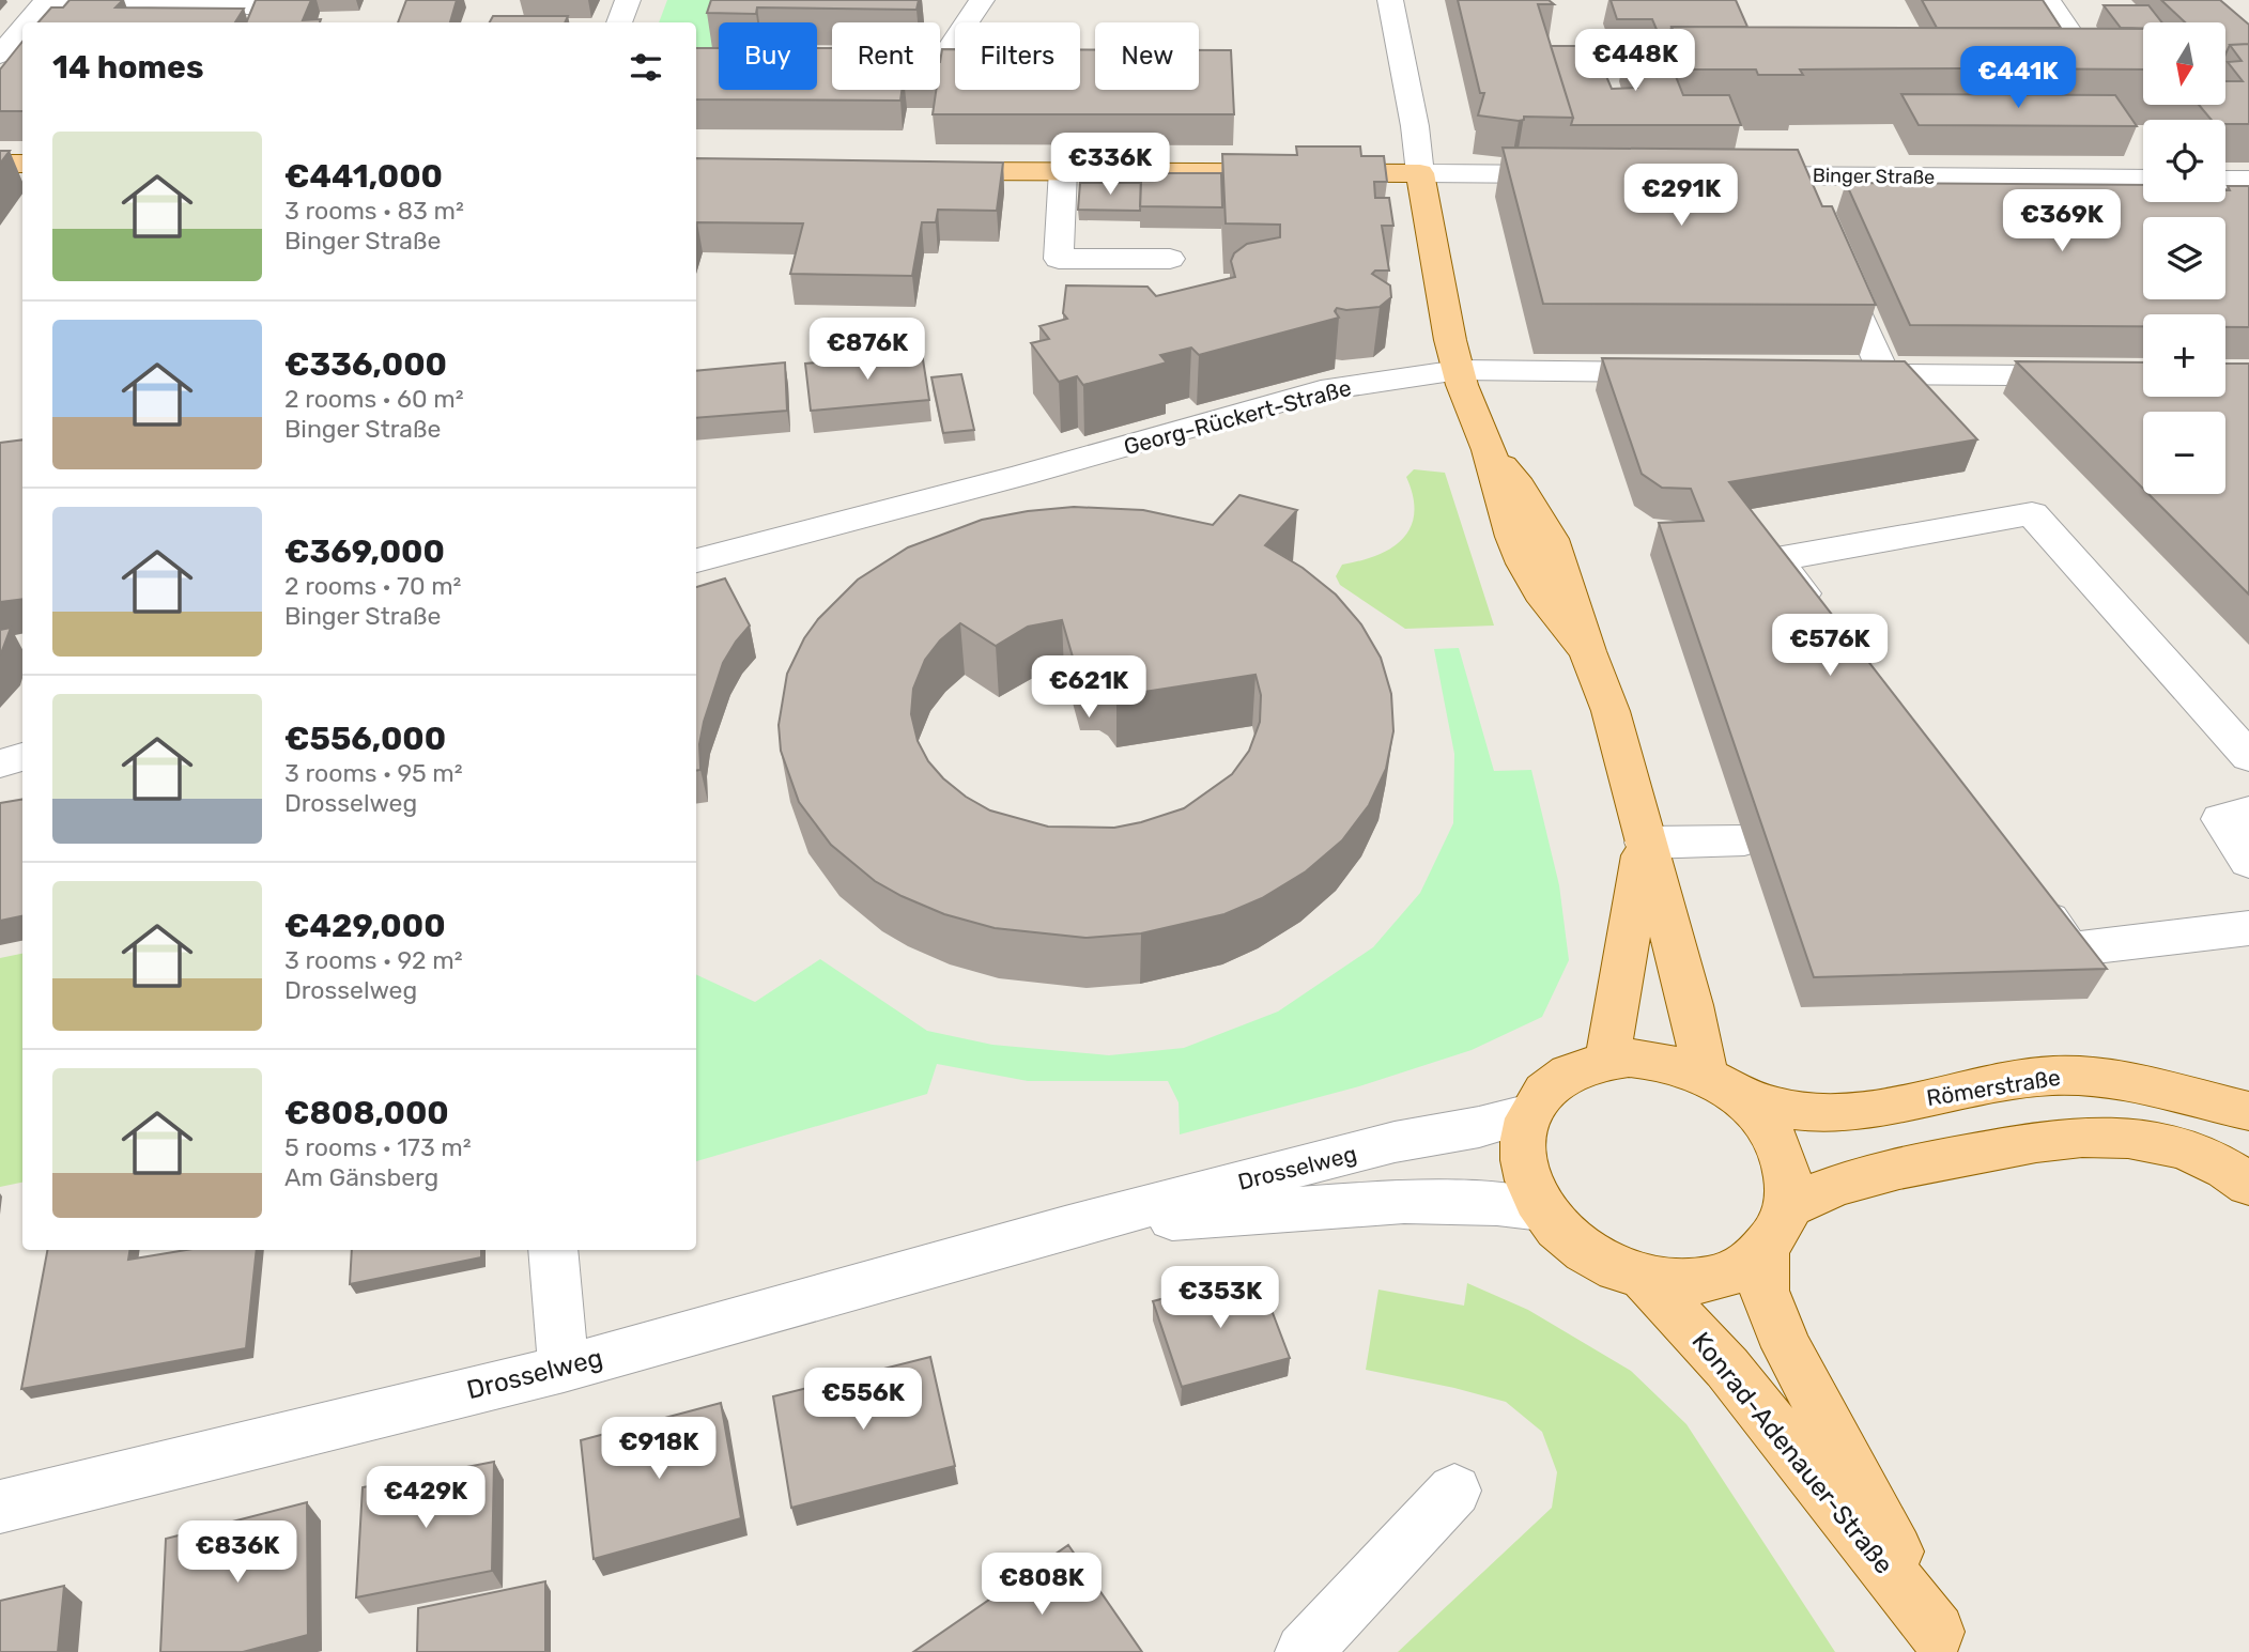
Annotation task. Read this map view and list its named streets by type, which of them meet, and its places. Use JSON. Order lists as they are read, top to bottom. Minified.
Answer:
{"streets":{"main road":["Römerstraße","Konrad-Adenauer-Straße"],"street":["Binger Straße","Georg-Rückert-Straße","Drosselweg"]},"crossings":[["Römerstraße","Drosselweg"],["Römerstraße","Konrad-Adenauer-Straße"],["Drosselweg","Konrad-Adenauer-Straße"]],"north":"bottom","page":{"map_buttons":["+","−"],"chip":["Buy","Rent","Filters","New"],"heading":"14 homes","price":["€448K","€441K","€336K","€291K","€369K","€876K","€576K","€621K","€353K","€556K","€918K","€429K","€836K","€808K"],"list":[{"name":"€441,000","note":"3 rooms · 83 m² · Binger Straße"},{"name":"€336,000","note":"2 rooms · 60 m² · Binger Straße"},{"name":"€369,000","note":"2 rooms · 70 m² · Binger Straße"},{"name":"€556,000","note":"3 rooms · 95 m² · Drosselweg"},{"name":"€429,000","note":"3 rooms · 92 m² · Drosselweg"},{"name":"€808,000","note":"5 rooms · 173 m² · Am Gänsberg"}]}}
